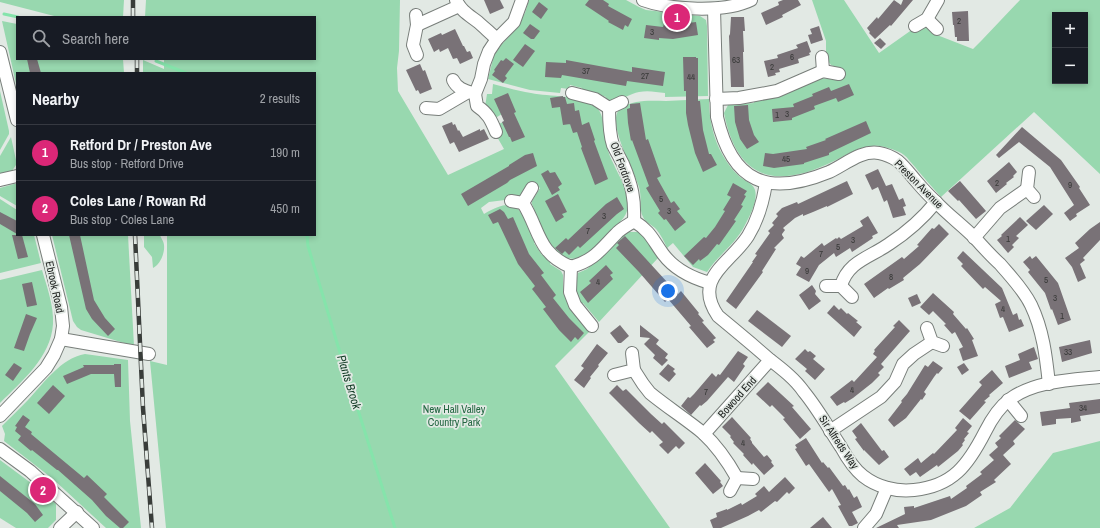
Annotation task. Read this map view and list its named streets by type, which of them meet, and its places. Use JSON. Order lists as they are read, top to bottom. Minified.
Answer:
{"streets":{"street":["Old Fordrove","Preston Avenue","Ebrook Road","Bowood End","Sir Alfreds Way"]},"crossings":[["Preston Avenue","Sir Alfreds Way"],["Bowood End","Sir Alfreds Way"]],"water":["Plants Brook"],"parks":["New Hall Valley Country Park"],"house_numbers":["2","3","6","63","2","37","27","44","3","1","45","2","9","5","3","3","7","1","3","5","7","9","8","5","4","3","4","1","33","4","7","34","4"],"page":{"pins":["1","2"],"map_buttons":["+","−"],"search":"Search here","heading":["Nearby","2 results"],"list":[{"mark":"1","name":"Retford Dr / Preston Ave","note":"Bus stop · Retford Drive","value":"190 m"},{"mark":"2","name":"Coles Lane / Rowan Rd","note":"Bus stop · Coles Lane","value":"450 m"}]}}
